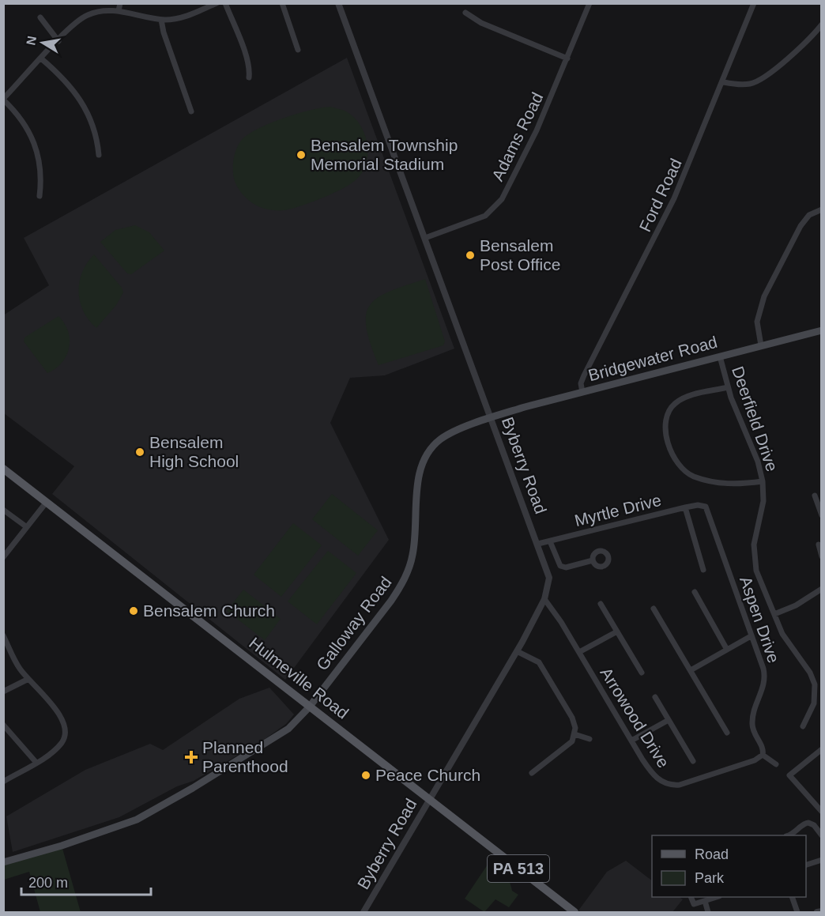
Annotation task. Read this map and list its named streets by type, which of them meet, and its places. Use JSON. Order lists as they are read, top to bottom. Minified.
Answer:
{"streets":{"main road":["Bridgewater Road","Galloway Road","Hulmeville Road","PA 513"],"street":["Adams Road","Ford Road","Deerfield Drive","Byberry Road","Myrtle Drive","Aspen Drive","Arrowood Drive"]},"crossings":[["Adams Road","Byberry Road"],["Ford Road","Bridgewater Road"],["Bridgewater Road","Deerfield Drive"],["Bridgewater Road","Byberry Road"],["Bridgewater Road","Galloway Road"],["Byberry Road","Myrtle Drive"],["Byberry Road","Galloway Road"],["Byberry Road","Hulmeville Road"],["Byberry Road","Arrowood Drive"],["Myrtle Drive","Aspen Drive"],["Aspen Drive","Arrowood Drive"],["Galloway Road","Hulmeville Road"]],"places":{"other":["Bensalem Township Memorial Stadium","Bensalem Post Office","Bensalem High School","Bensalem Church","Peace Church"],"health":["Planned Parenthood"]},"legend":["Road","Park"],"scale_bar":"200 m","north":"left"}
